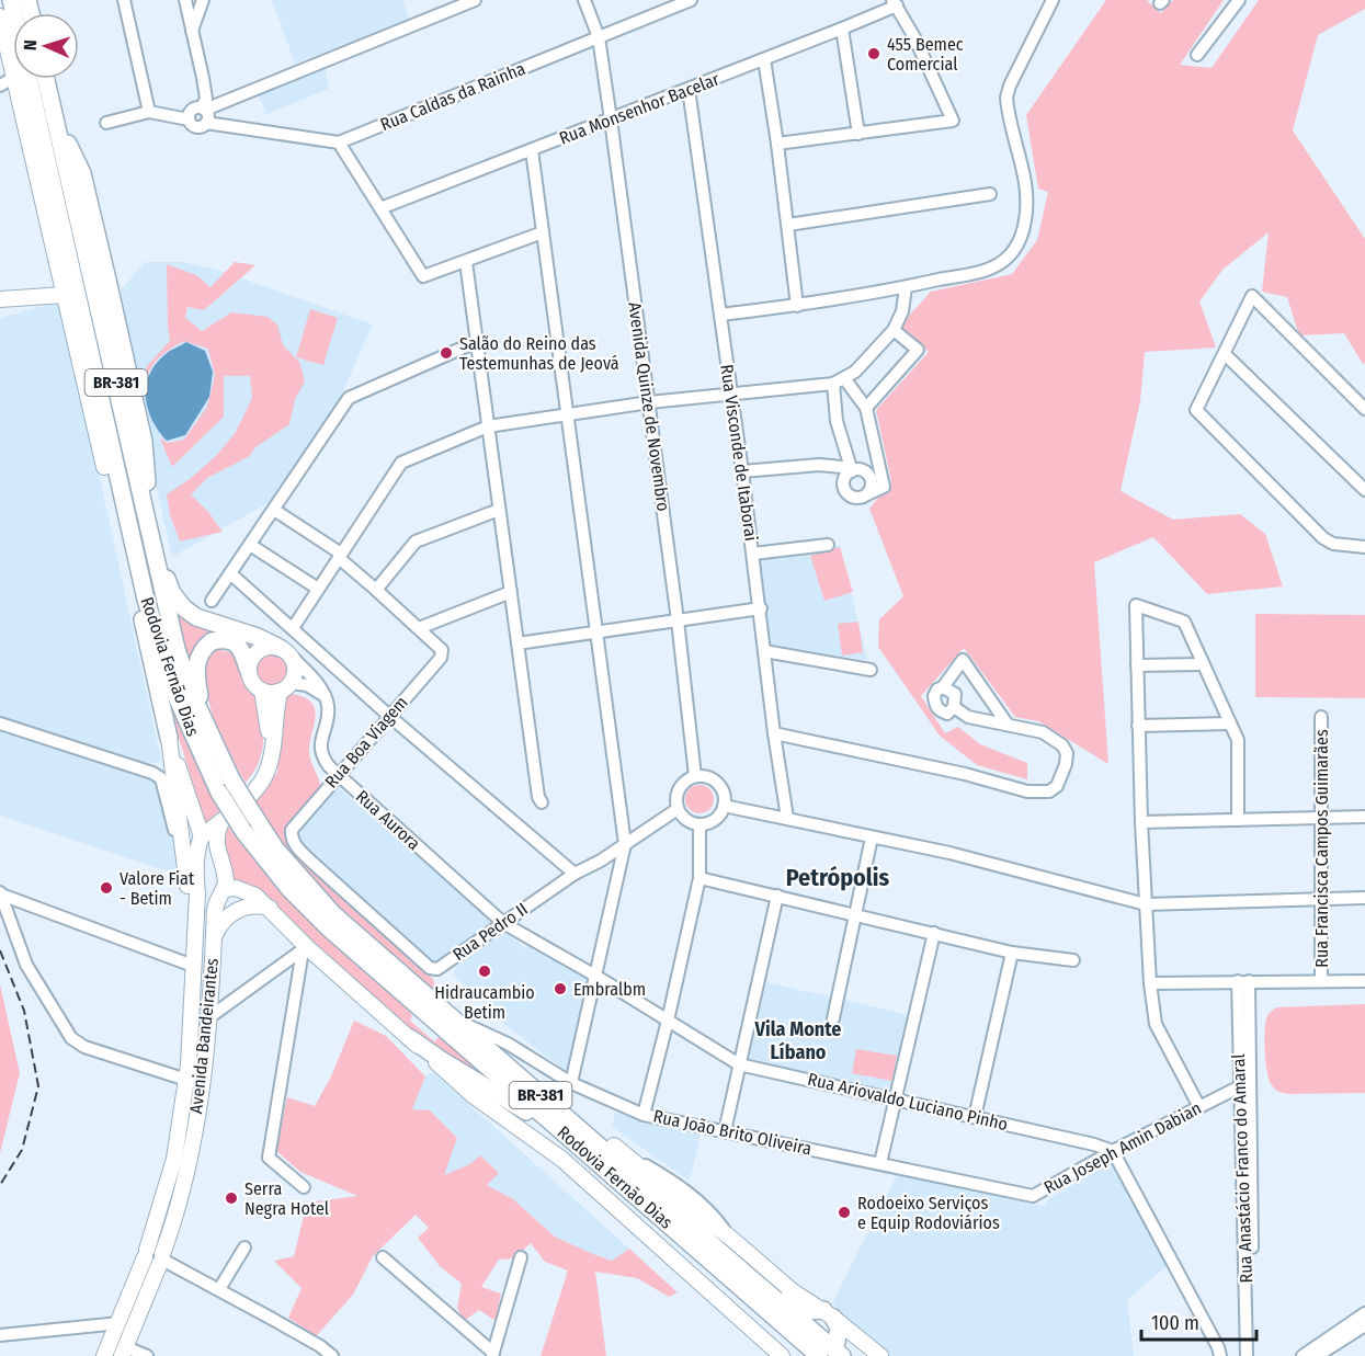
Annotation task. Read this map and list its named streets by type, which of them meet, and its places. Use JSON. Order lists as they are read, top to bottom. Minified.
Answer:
{"streets":{"highway":["BR-381","Rodovia Fernão Dias"],"main road":["Avenida Bandeirantes"],"street":["Rua Caldas da Rainha","Rua Monsenhor Bacelar","Avenida Quinze de Novembro","Rua Visconde de Itaborai","Rua Boa Viagem","Rua Aurora","Rua Francisca Campos Guimarães","Rua Pedro II","Rua Ariovaldo Luciano Pinho","Rua João Brito Oliveira","Rua Joseph Amin Dabian","Rua Anastácio Franco do Amaral"]},"crossings":[["Rua Caldas da Rainha","Avenida Quinze de Novembro"],["Rua Monsenhor Bacelar","Avenida Quinze de Novembro"],["Rua Monsenhor Bacelar","Rua Visconde de Itaborai"],["BR-381","Rodovia Fernão Dias"],["Avenida Quinze de Novembro","Rua Pedro II"],["Rodovia Fernão Dias","Avenida Bandeirantes"],["Rodovia Fernão Dias","Rua João Brito Oliveira"],["Rua Boa Viagem","Rua Aurora"],["Rua Boa Viagem","Rua Pedro II"],["Rua Aurora","Rua Pedro II"],["Rua Aurora","Rua Ariovaldo Luciano Pinho"],["Rua Pedro II","Rua Ariovaldo Luciano Pinho"],["Rua Ariovaldo Luciano Pinho","Rua Joseph Amin Dabian"],["Rua João Brito Oliveira","Rua Joseph Amin Dabian"],["Rua Joseph Amin Dabian","Rua Anastácio Franco do Amaral"]],"districts":["Petrópolis","Vila Monte Líbano"],"places":["455 Bemec Comercial","Salão do Reino das Testemunhas de Jeová","Valore Fiat - Betim","Hidraucambio Betim","Embralbm","Serra Negra Hotel","Rodoeixo Serviços e Equip Rodoviários"],"scale_bar":"100 m","north":"left"}
